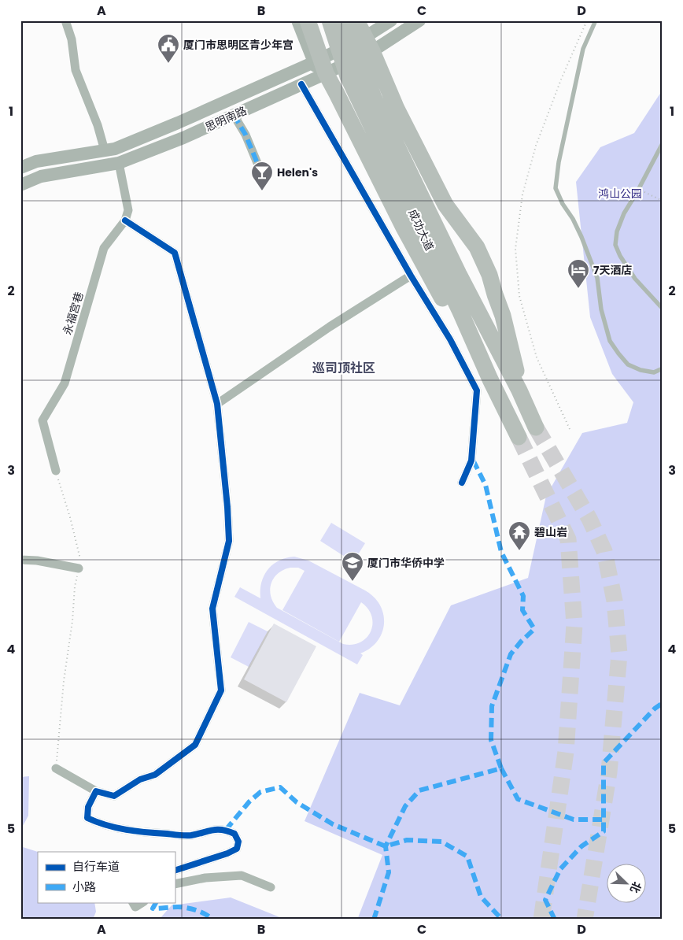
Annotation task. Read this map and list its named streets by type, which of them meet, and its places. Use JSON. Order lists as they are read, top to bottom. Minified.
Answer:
{"streets":{"highway":["成功大道"],"main road":["思明南路"],"street":["永福宫巷"]},"districts":["巡司顶社区"],"parks":["鸿山公园"],"places":{"public building":["厦门市思明区青少年宫"],"bar":["Helen's"],"hotel":["7天酒店"],"temple":["碧山岩"],"school or university":["厦门市华侨中学"]},"legend":["自行车道","小路"],"north":"bottom right","grid":{"columns":["A","B","C","D"],"rows":["1","2","3","4","5"]}}
